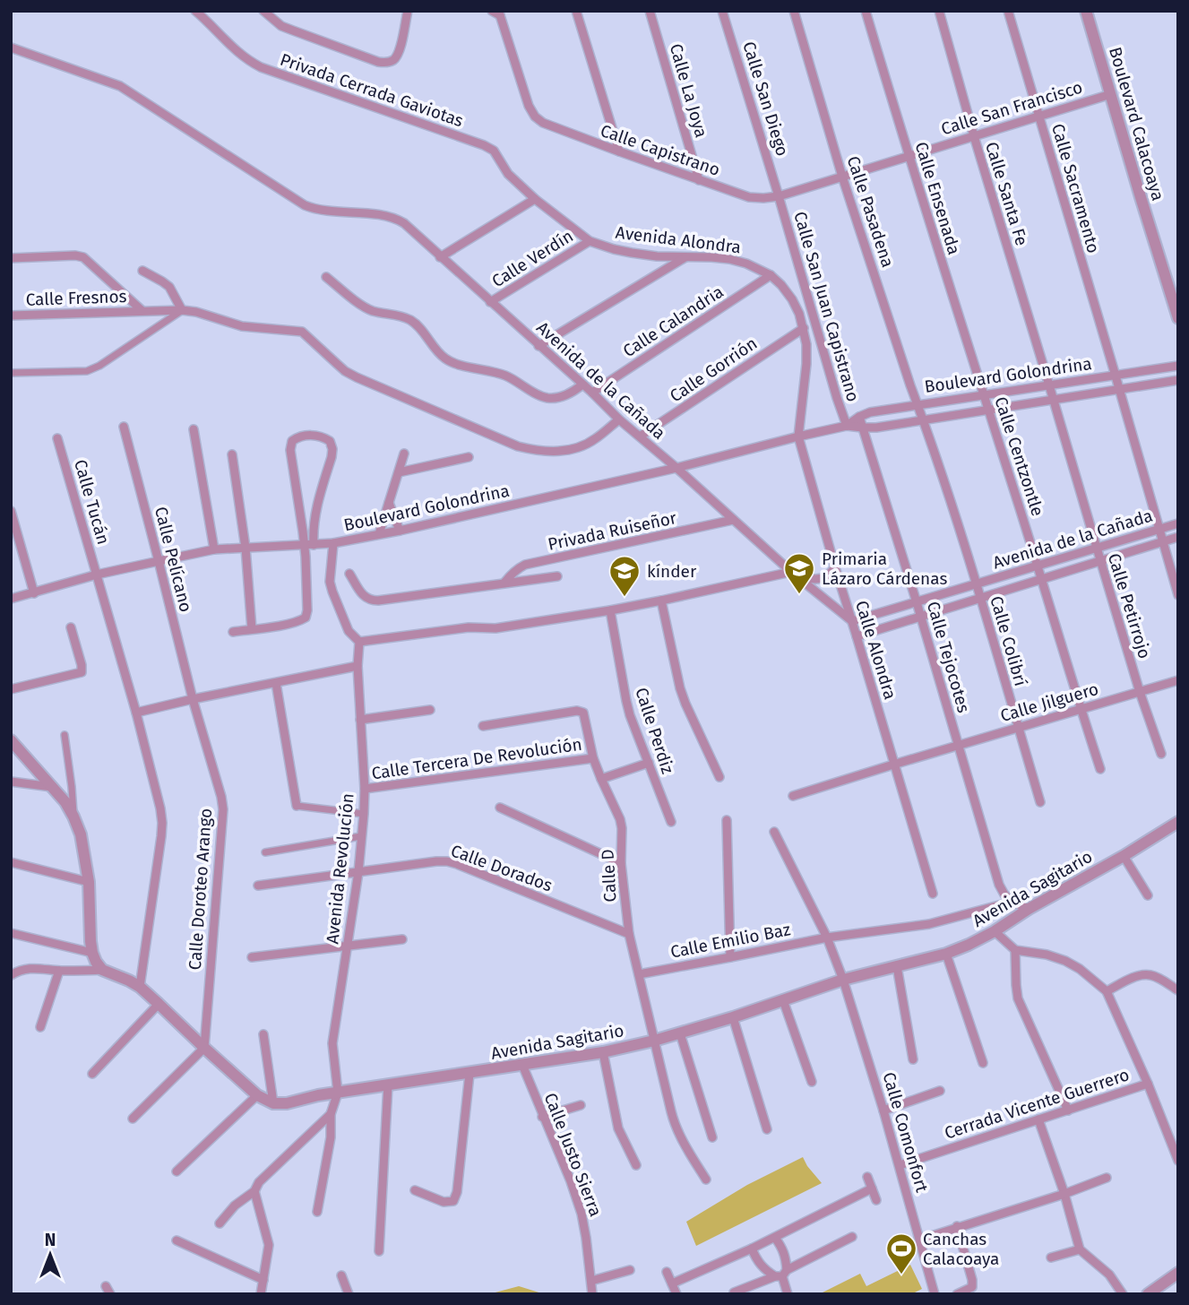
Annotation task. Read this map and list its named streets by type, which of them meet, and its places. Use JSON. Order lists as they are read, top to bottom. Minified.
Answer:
{"streets":{"street":["Privada Cerrada Gaviotas","Calle La Joya","Calle San Diego","Calle San Francisco","Boulevard Calacoaya","Calle Capistrano","Calle Sacramento","Calle Santa Fe","Calle Ensenada","Calle Pasadena","Avenida Alondra","Calle Verdín","Calle Fresnos","Calle San Juan Capistrano","Calle Calandria","Calle Gorrión","Boulevard Golondrina","Avenida de la Cañada","Calle Centzontle","Calle Tucán","Privada Ruiseñor","Calle Pelícano","Calle Petirrojo","Calle Colibrí","Calle Alondra","Calle Tejocotes","Calle Jilguero","Calle Perdiz","Calle Tercera De Revolución","Calle Dorados","Avenida Revolución","Calle D","Avenida Sagitario","Calle Doroteo Arango","Calle Emilio Baz","Cerrada Vicente Guerrero","Calle Comonfort","Calle Justo Sierra"]},"crossings":[["Privada Cerrada Gaviotas","Avenida Alondra"],["Calle La Joya","Calle Capistrano"],["Calle San Diego","Calle San Francisco"],["Calle San Diego","Calle Capistrano"],["Calle San Diego","Calle San Juan Capistrano"],["Calle San Francisco","Boulevard Calacoaya"],["Calle San Francisco","Calle Capistrano"],["Calle San Francisco","Calle Sacramento"],["Calle San Francisco","Calle Santa Fe"],["Calle San Francisco","Calle Ensenada"],["Calle San Francisco","Calle Pasadena"],["Calle San Francisco","Calle San Juan Capistrano"],["Calle Capistrano","Calle San Juan Capistrano"],["Calle Sacramento","Boulevard Golondrina"],["Calle Sacramento","Avenida de la Cañada"],["Calle Santa Fe","Boulevard Golondrina"],["Calle Santa Fe","Calle Petirrojo"],["Calle Ensenada","Boulevard Golondrina"],["Calle Ensenada","Calle Centzontle"],["Calle Pasadena","Boulevard Golondrina"],["Calle Pasadena","Calle Colibrí"],["Avenida Alondra","Calle Verdín"],["Avenida Alondra","Calle Calandria"],["Avenida Alondra","Calle Gorrión"],["Avenida Alondra","Boulevard Golondrina"],["Avenida Alondra","Calle Alondra"],["Calle Verdín","Avenida de la Cañada"],["Calle Fresnos","Avenida de la Cañada"],["Calle San Juan Capistrano","Boulevard Golondrina"],["Calle Calandria","Avenida de la Cañada"],["Calle Gorrión","Avenida de la Cañada"],["Boulevard Golondrina","Avenida de la Cañada"],["Boulevard Golondrina","Calle Centzontle"],["Boulevard Golondrina","Calle Tucán"],["Boulevard Golondrina","Calle Pelícano"],["Boulevard Golondrina","Calle Petirrojo"],["Boulevard Golondrina","Calle Colibrí"],["Boulevard Golondrina","Calle Alondra"],["Boulevard Golondrina","Calle Tejocotes"],["Avenida de la Cañada","Calle Centzontle"],["Avenida de la Cañada","Privada Ruiseñor"],["Avenida de la Cañada","Calle Petirrojo"],["Avenida de la Cañada","Calle Colibrí"],["Avenida de la Cañada","Calle Alondra"],["Avenida de la Cañada","Calle Tejocotes"],["Calle Centzontle","Calle Jilguero"],["Calle Pelícano","Calle Doroteo Arango"],["Calle Petirrojo","Calle Jilguero"],["Calle Colibrí","Calle Jilguero"],["Calle Alondra","Calle Jilguero"],["Calle Tejocotes","Calle Jilguero"],["Calle Tejocotes","Calle Emilio Baz"],["Calle Tercera De Revolución","Avenida Revolución"],["Calle Tercera De Revolución","Calle D"],["Calle Dorados","Avenida Revolución"],["Calle Dorados","Calle D"],["Avenida Revolución","Avenida Sagitario"],["Calle D","Avenida Sagitario"],["Calle D","Calle Emilio Baz"],["Avenida Sagitario","Calle Comonfort"],["Avenida Sagitario","Calle Justo Sierra"],["Calle Emilio Baz","Calle Comonfort"],["Cerrada Vicente Guerrero","Calle Comonfort"]],"places":{"school or university":["Primaria Lázaro Cárdenas","kínder"],"sports":["Canchas Calacoaya"]},"north":"top"}
